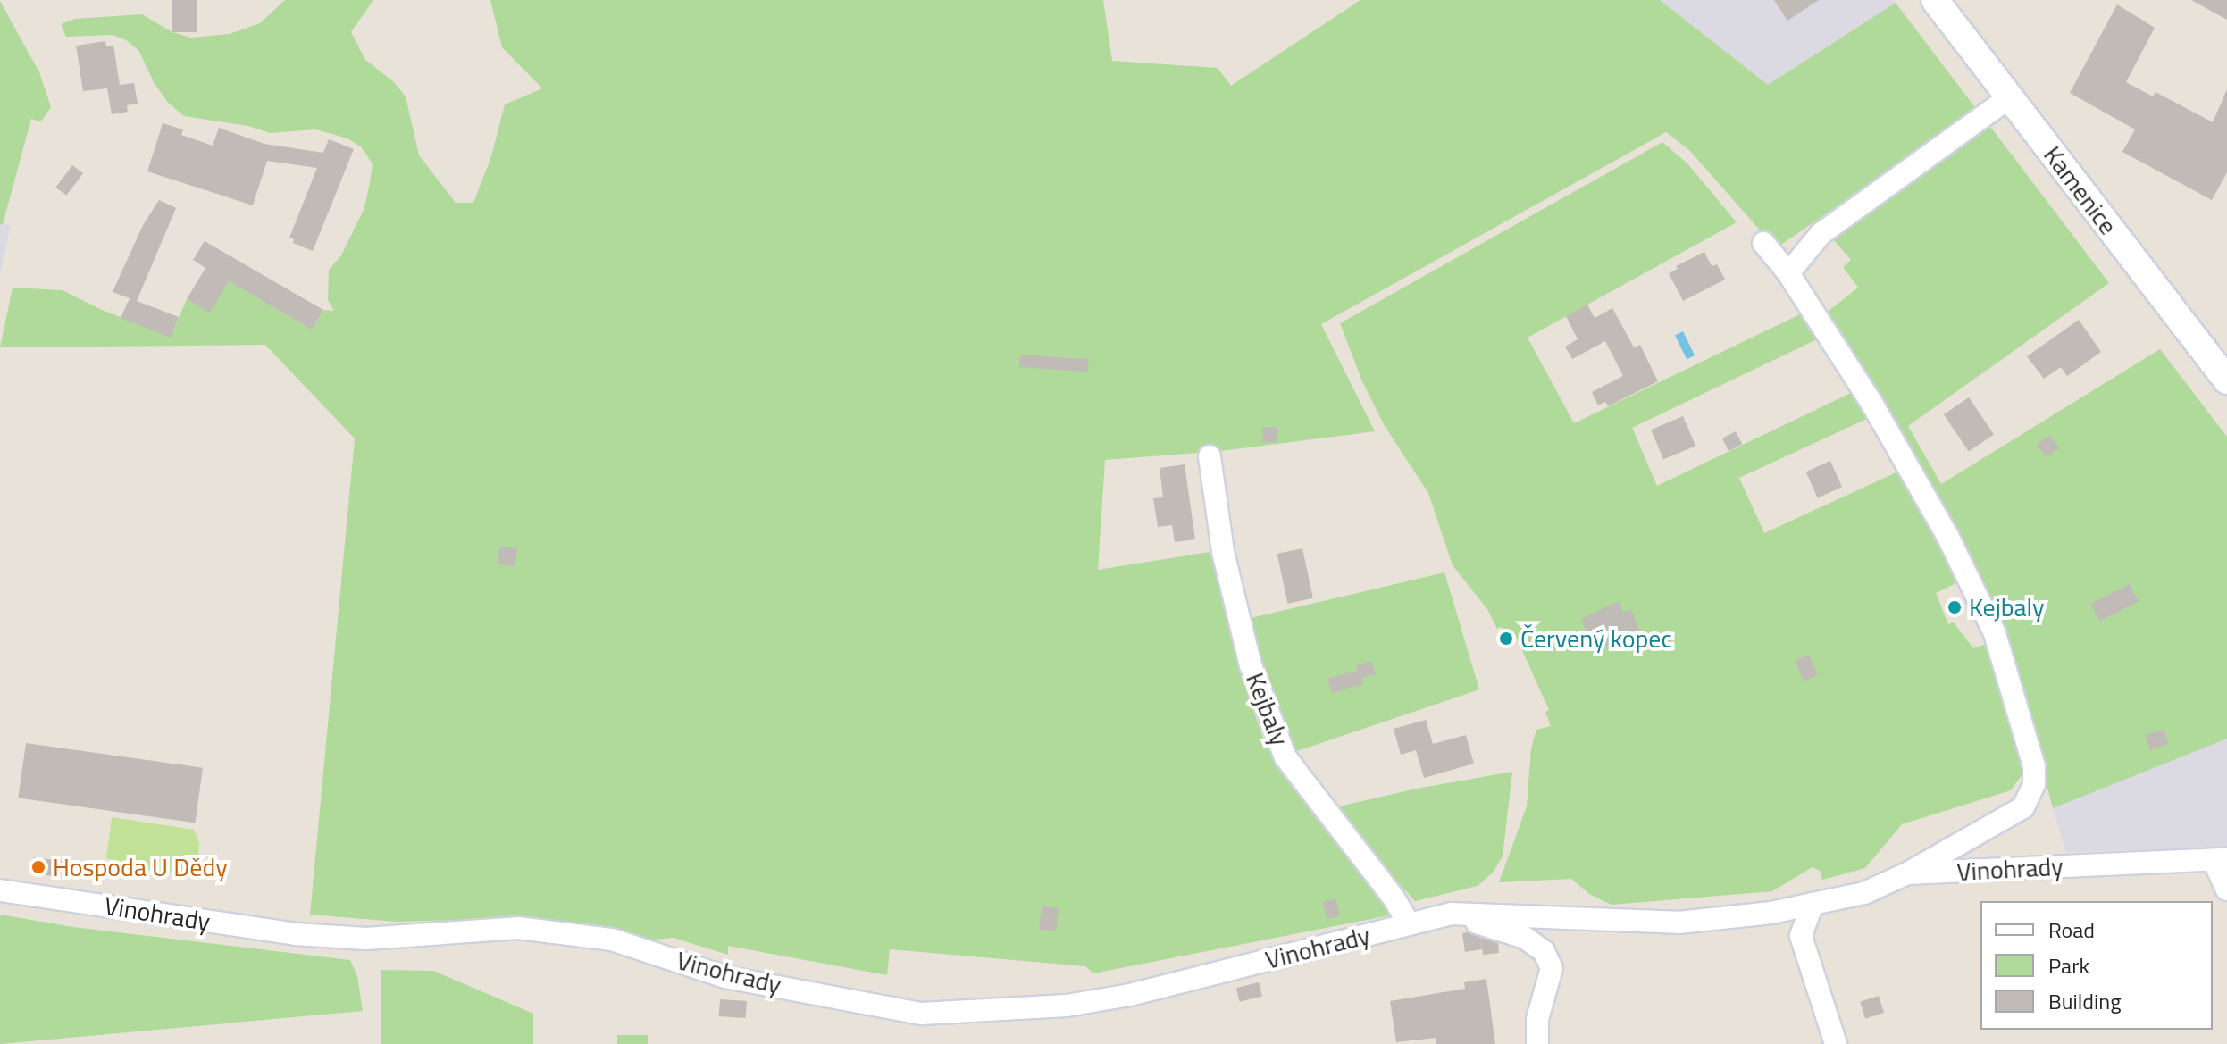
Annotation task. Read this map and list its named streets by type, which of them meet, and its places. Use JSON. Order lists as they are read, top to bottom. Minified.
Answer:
{"streets":{"street":["Kamenice","Kejbaly","Vinohrady"]},"crossings":[["Kejbaly","Vinohrady"]],"places":["Kejbaly","Červený kopec","Hospoda U Dědy"],"legend":["Road","Park","Building"]}
